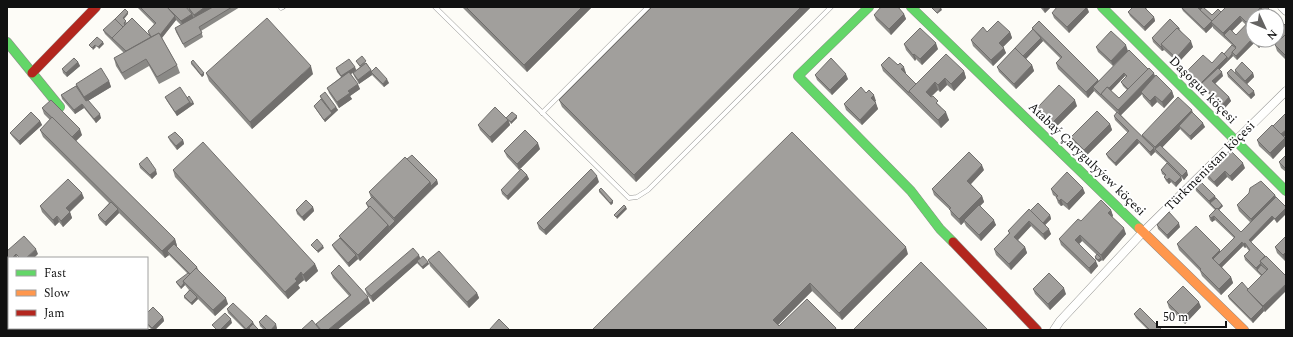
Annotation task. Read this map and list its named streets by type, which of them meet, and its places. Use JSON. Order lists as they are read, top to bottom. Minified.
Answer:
{"streets":{"street":["Daşoguz köçesi","Atabaý Çarygulyýew köçesi","Türkmenistan köçesi"]},"crossings":[["Daşoguz köçesi","Türkmenistan köçesi"],["Atabaý Çarygulyýew köçesi","Türkmenistan köçesi"]],"legend":["Fast","Slow","Jam"],"scale_bar":"50 m","north":"bottom right"}
